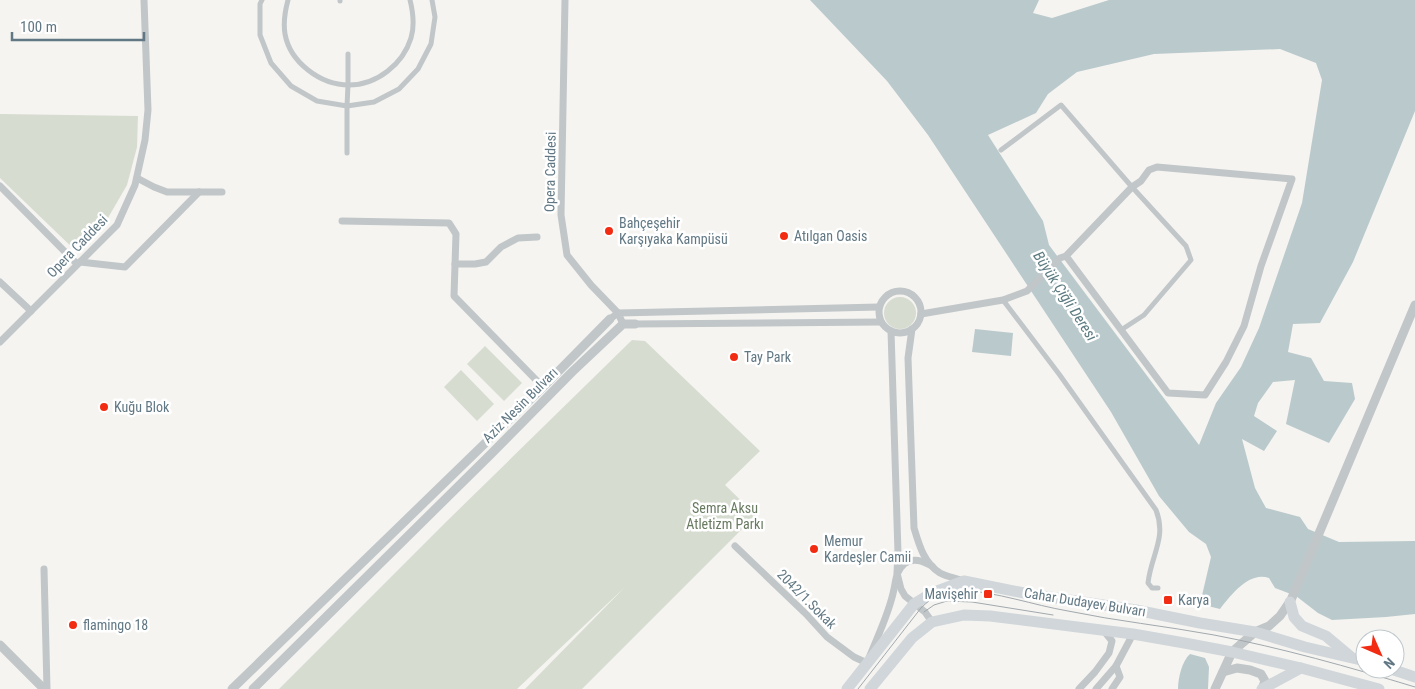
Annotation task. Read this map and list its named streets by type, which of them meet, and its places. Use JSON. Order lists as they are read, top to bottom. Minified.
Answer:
{"streets":{"main road":["Cahar Dudayev Bulvarı"],"street":["Opera Caddesi","Aziz Nesin Bulvarı","2042/1.Sokak"]},"water":["Büyük Çiğli Deresi"],"parks":["Semra Aksu Atletizm Parkı"],"places":{"other":["Bahçeşehir Karşıyaka Kampüsü","Atılgan Oasis","Tay Park","Kuğu Blok","Memur Kardeşler Camii","flamingo 18"],"transit":["Mavişehir","Karya"]},"scale_bar":"100 m","north":"bottom right"}
